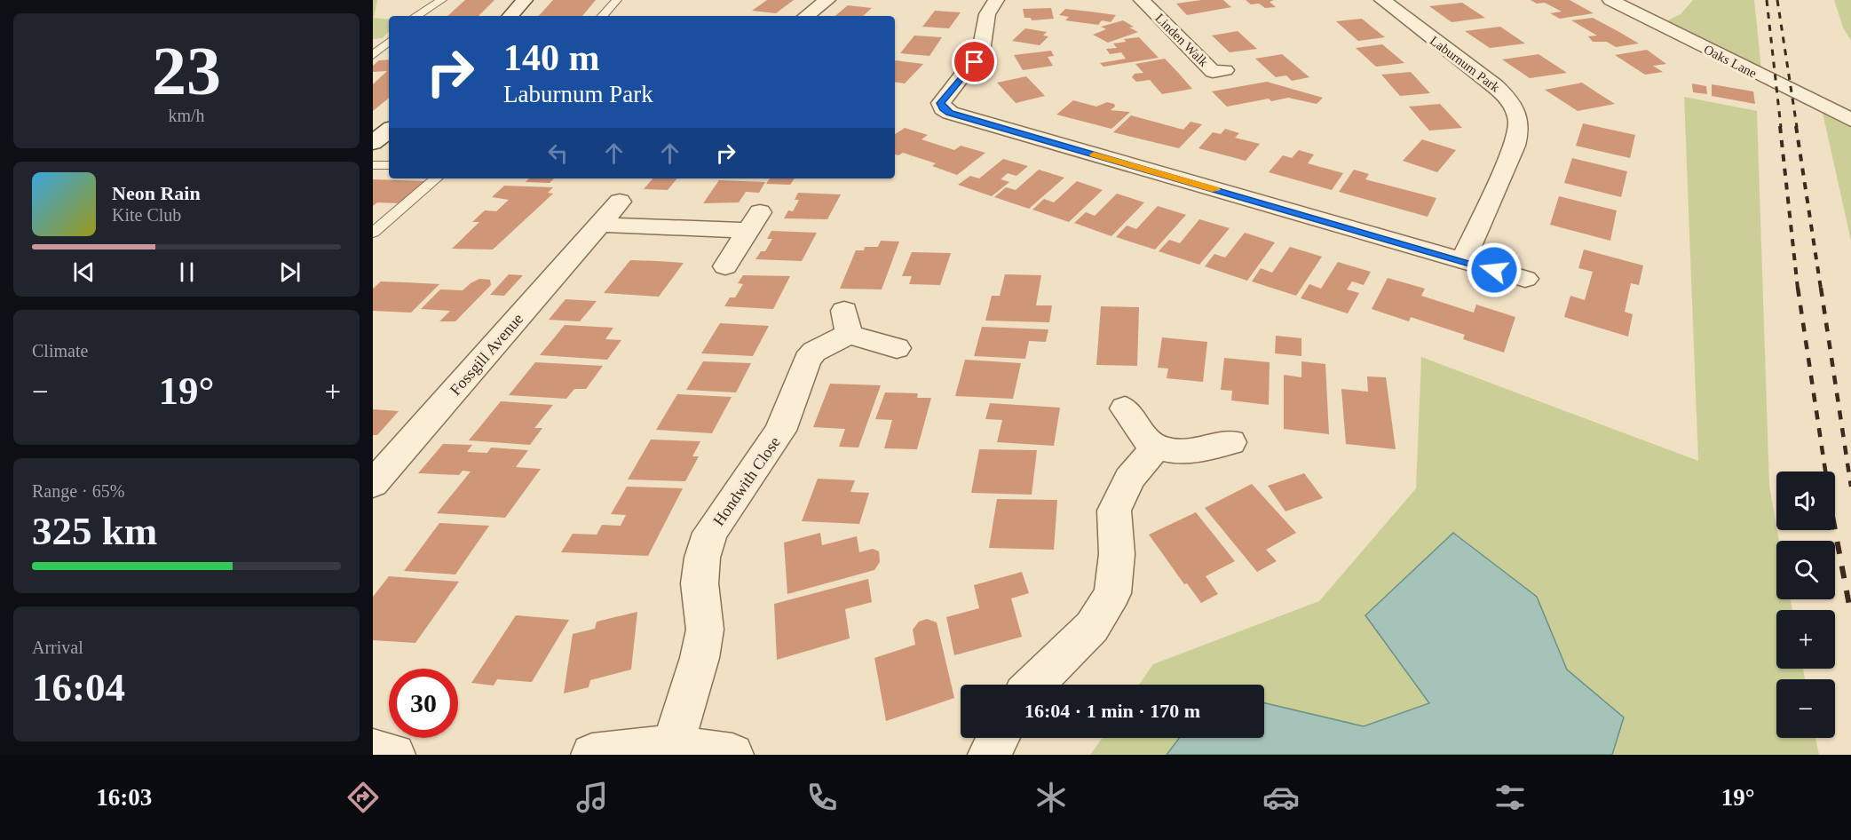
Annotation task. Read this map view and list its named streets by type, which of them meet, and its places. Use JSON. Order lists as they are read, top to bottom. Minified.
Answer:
{"streets":{"street":["Linden Walk","Oaks Lane","Laburnum Park","Fossgill Avenue","Hondwith Close"]},"page":{"tile":[["23","km/h"],"Climate",["Range · 65%","325 km"],["Arrival","16:04"]],"turn":["140 m","Laburnum Park"],"song":["Neon Rain","Kite Club"],"heat":["−","19°","+"],"map_buttons":["+","−"],"limit":"30","trip":"16:04 · 1 min · 170 m","tabs":["16:03","19°"]}}
